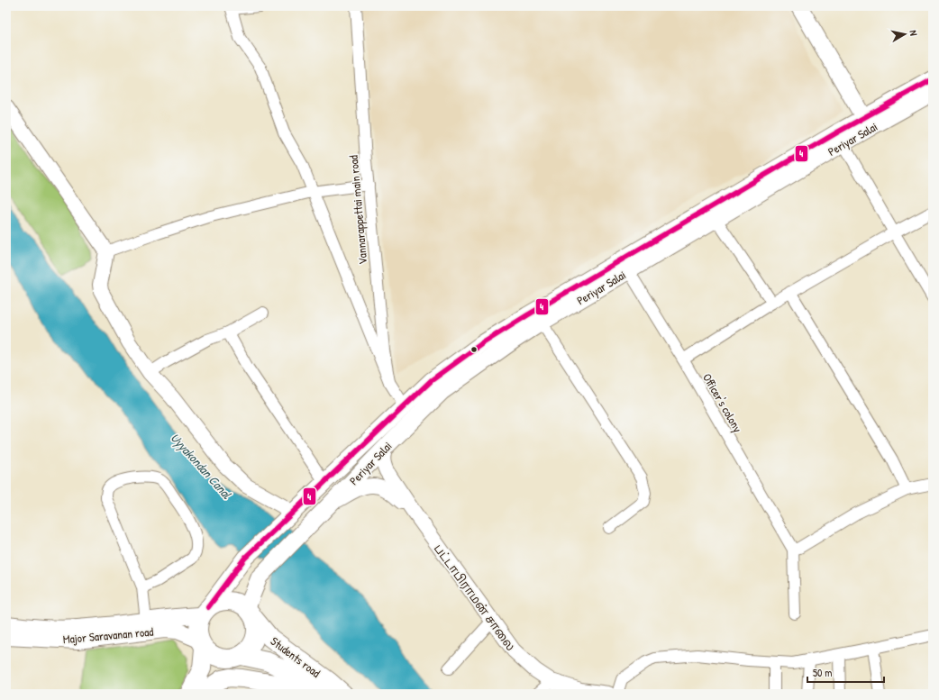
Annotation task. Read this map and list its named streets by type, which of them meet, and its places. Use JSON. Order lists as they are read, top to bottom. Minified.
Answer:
{"streets":{"main road":["Periyar Salai","Major Saravanan road","Students road"],"street":["Vannarappettai main road","Officer's colony","பட்டாபிராமன் சாலை"]},"crossings":[["Periyar Salai","Vannarappettai main road"],["Periyar Salai","Officer's colony"],["Periyar Salai","Major Saravanan road"],["Periyar Salai","Students road"],["Major Saravanan road","Students road"]],"water":["Uyyakondan Canal"],"lines":["transit line 4"],"scale_bar":"50 m","north":"right"}
